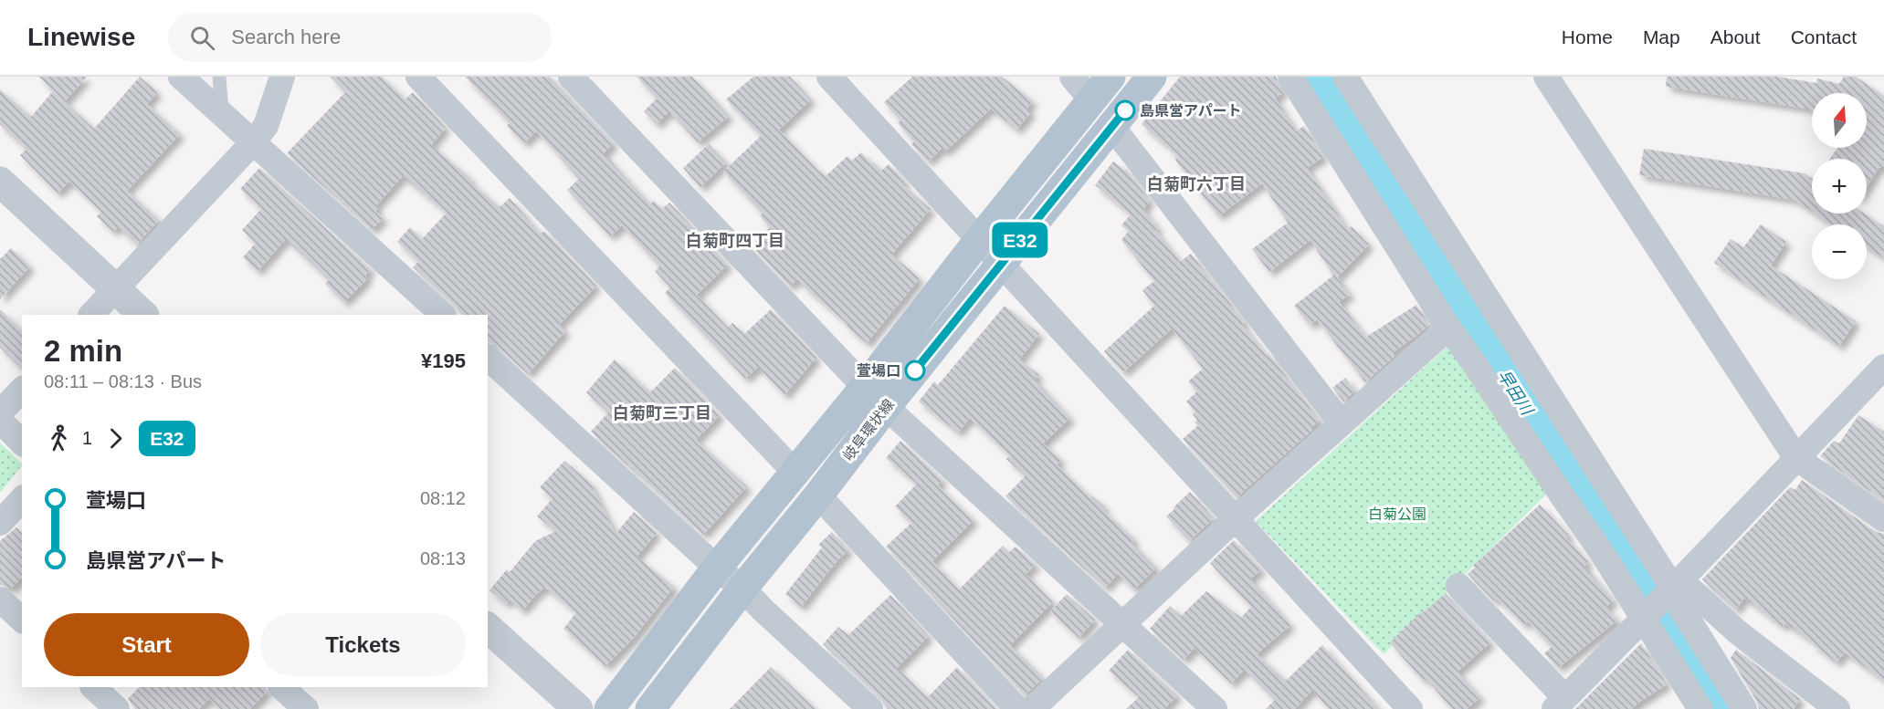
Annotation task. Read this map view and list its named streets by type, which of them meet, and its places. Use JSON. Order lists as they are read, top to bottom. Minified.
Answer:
{"streets":{"main road":["岐阜環状線"]},"districts":["白菊町六丁目","白菊町四丁目","白菊町三丁目"],"water":["早田川"],"parks":["白菊公園"],"places":["島県営アパート","萱場口"],"lines":["bus line E32"],"north":"top","page":{"header":"Linewise","search":"Search here","nav":["Home","Map","About","Contact"],"on_map":"E32","map_buttons":["+","−"],"heading":["2 min","08:11 – 08:13 · Bus","¥195"],"legs":["1","E32"],"list":[{"name":"萱場口","value":"08:12"},{"name":"島県営アパート","value":"08:13"}],"buttons":["Start","Tickets"]}}
